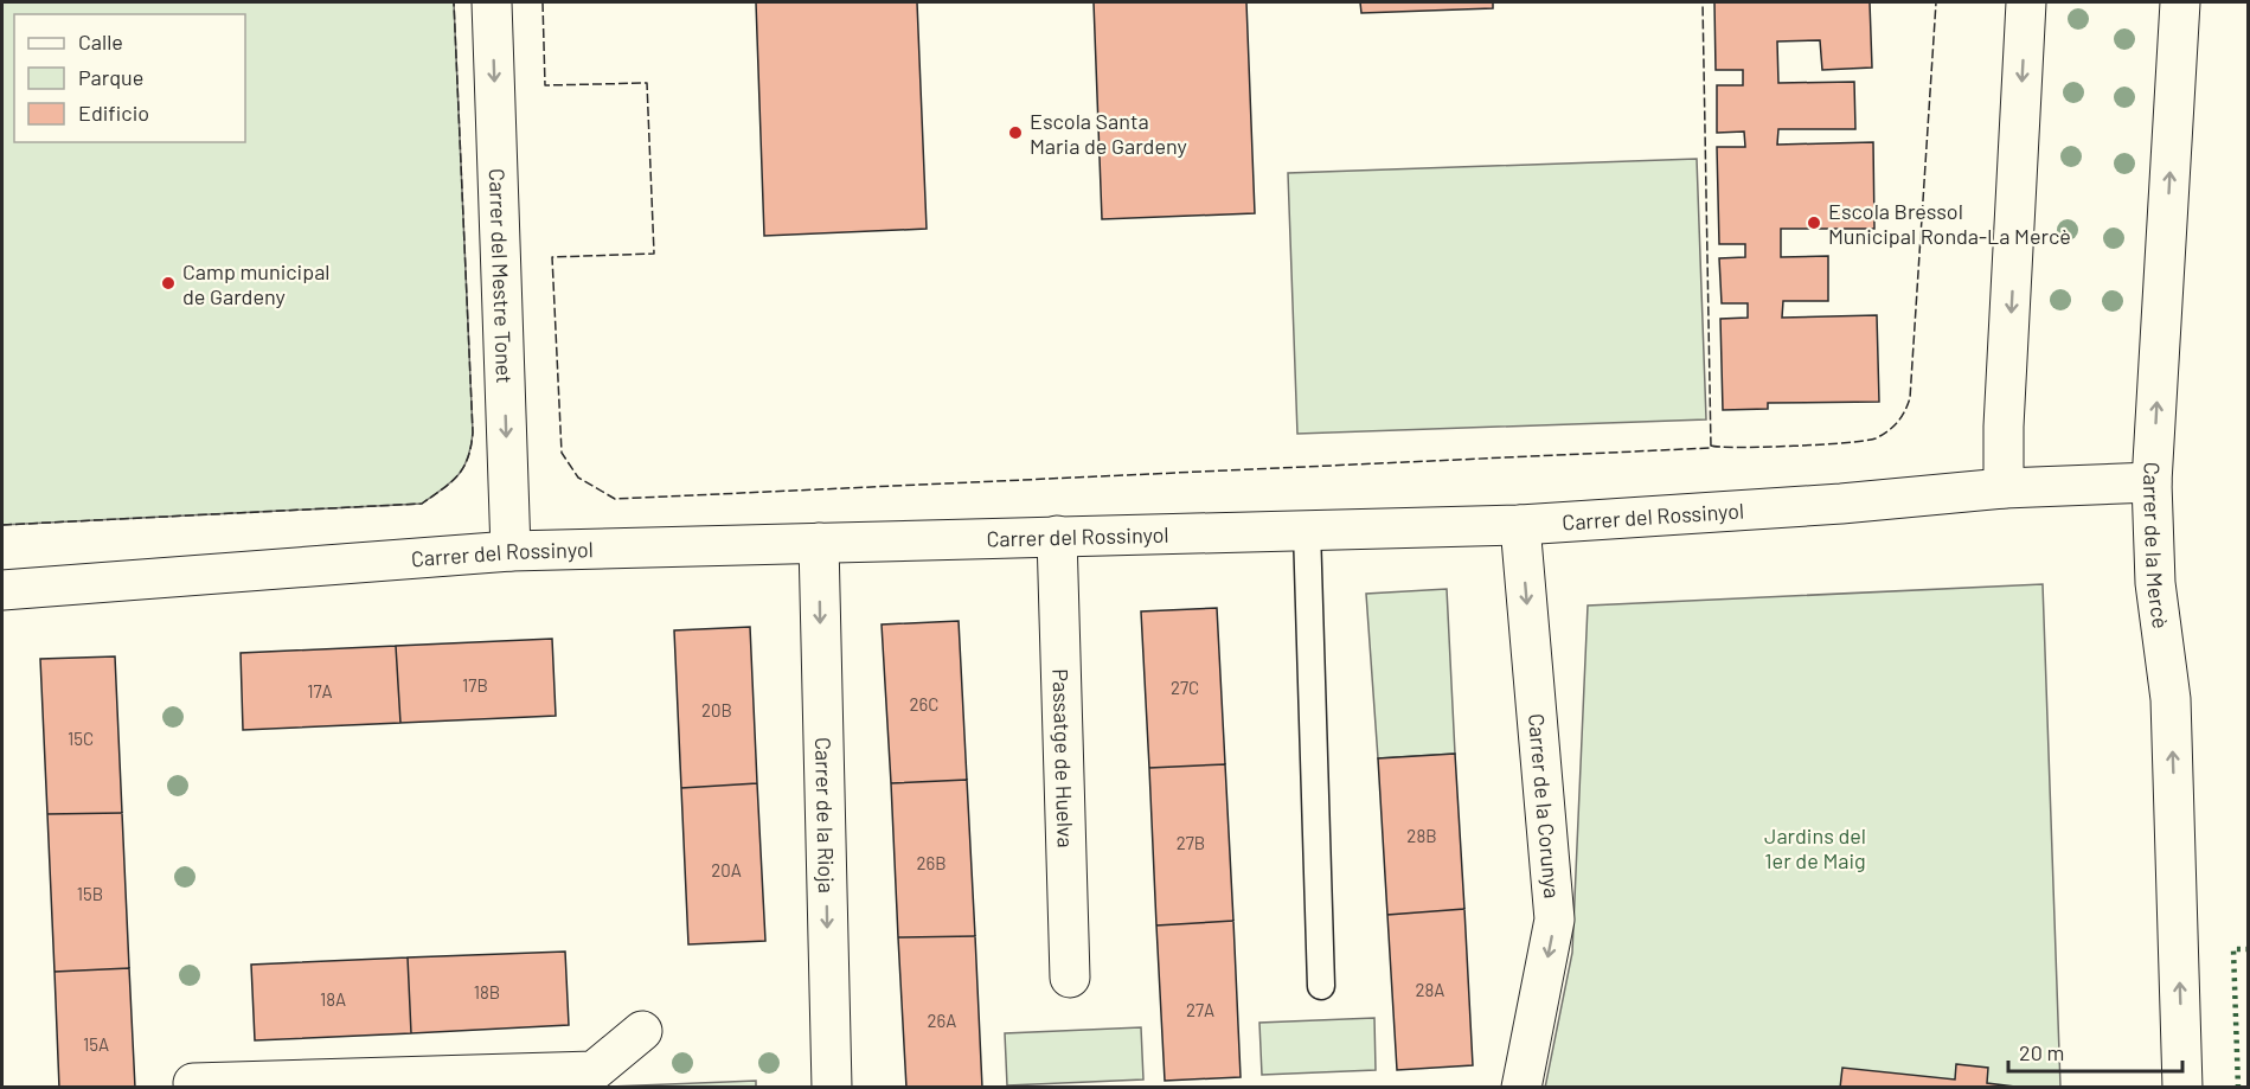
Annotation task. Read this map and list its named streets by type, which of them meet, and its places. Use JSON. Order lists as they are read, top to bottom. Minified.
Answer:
{"streets":{"street":["Carrer del Mestre Tonet","Carrer del Rossinyol","Carrer de la Mercè","Passatge de Huelva","Carrer de la Corunya","Carrer de la Rioja"]},"crossings":[["Carrer del Mestre Tonet","Carrer del Rossinyol"],["Carrer del Rossinyol","Carrer de la Mercè"],["Carrer del Rossinyol","Passatge de Huelva"],["Carrer del Rossinyol","Carrer de la Corunya"],["Carrer del Rossinyol","Carrer de la Rioja"]],"one_way":["Carrer del Mestre Tonet","Carrer de la Corunya","Carrer de la Rioja"],"parks":["Jardins del 1er de Maig"],"places":["Escola Santa Maria de Gardeny","Escola Bressol Municipal Ronda-La Mercè","Camp municipal de Gardeny"],"house_numbers":["17B","27C","17A","26C","20B","15C","28B","27B","26B","20A","15B","28A","18B","18A","27A","26A","15A"],"legend":["Calle","Parque","Edificio"],"scale_bar":"20 m"}
